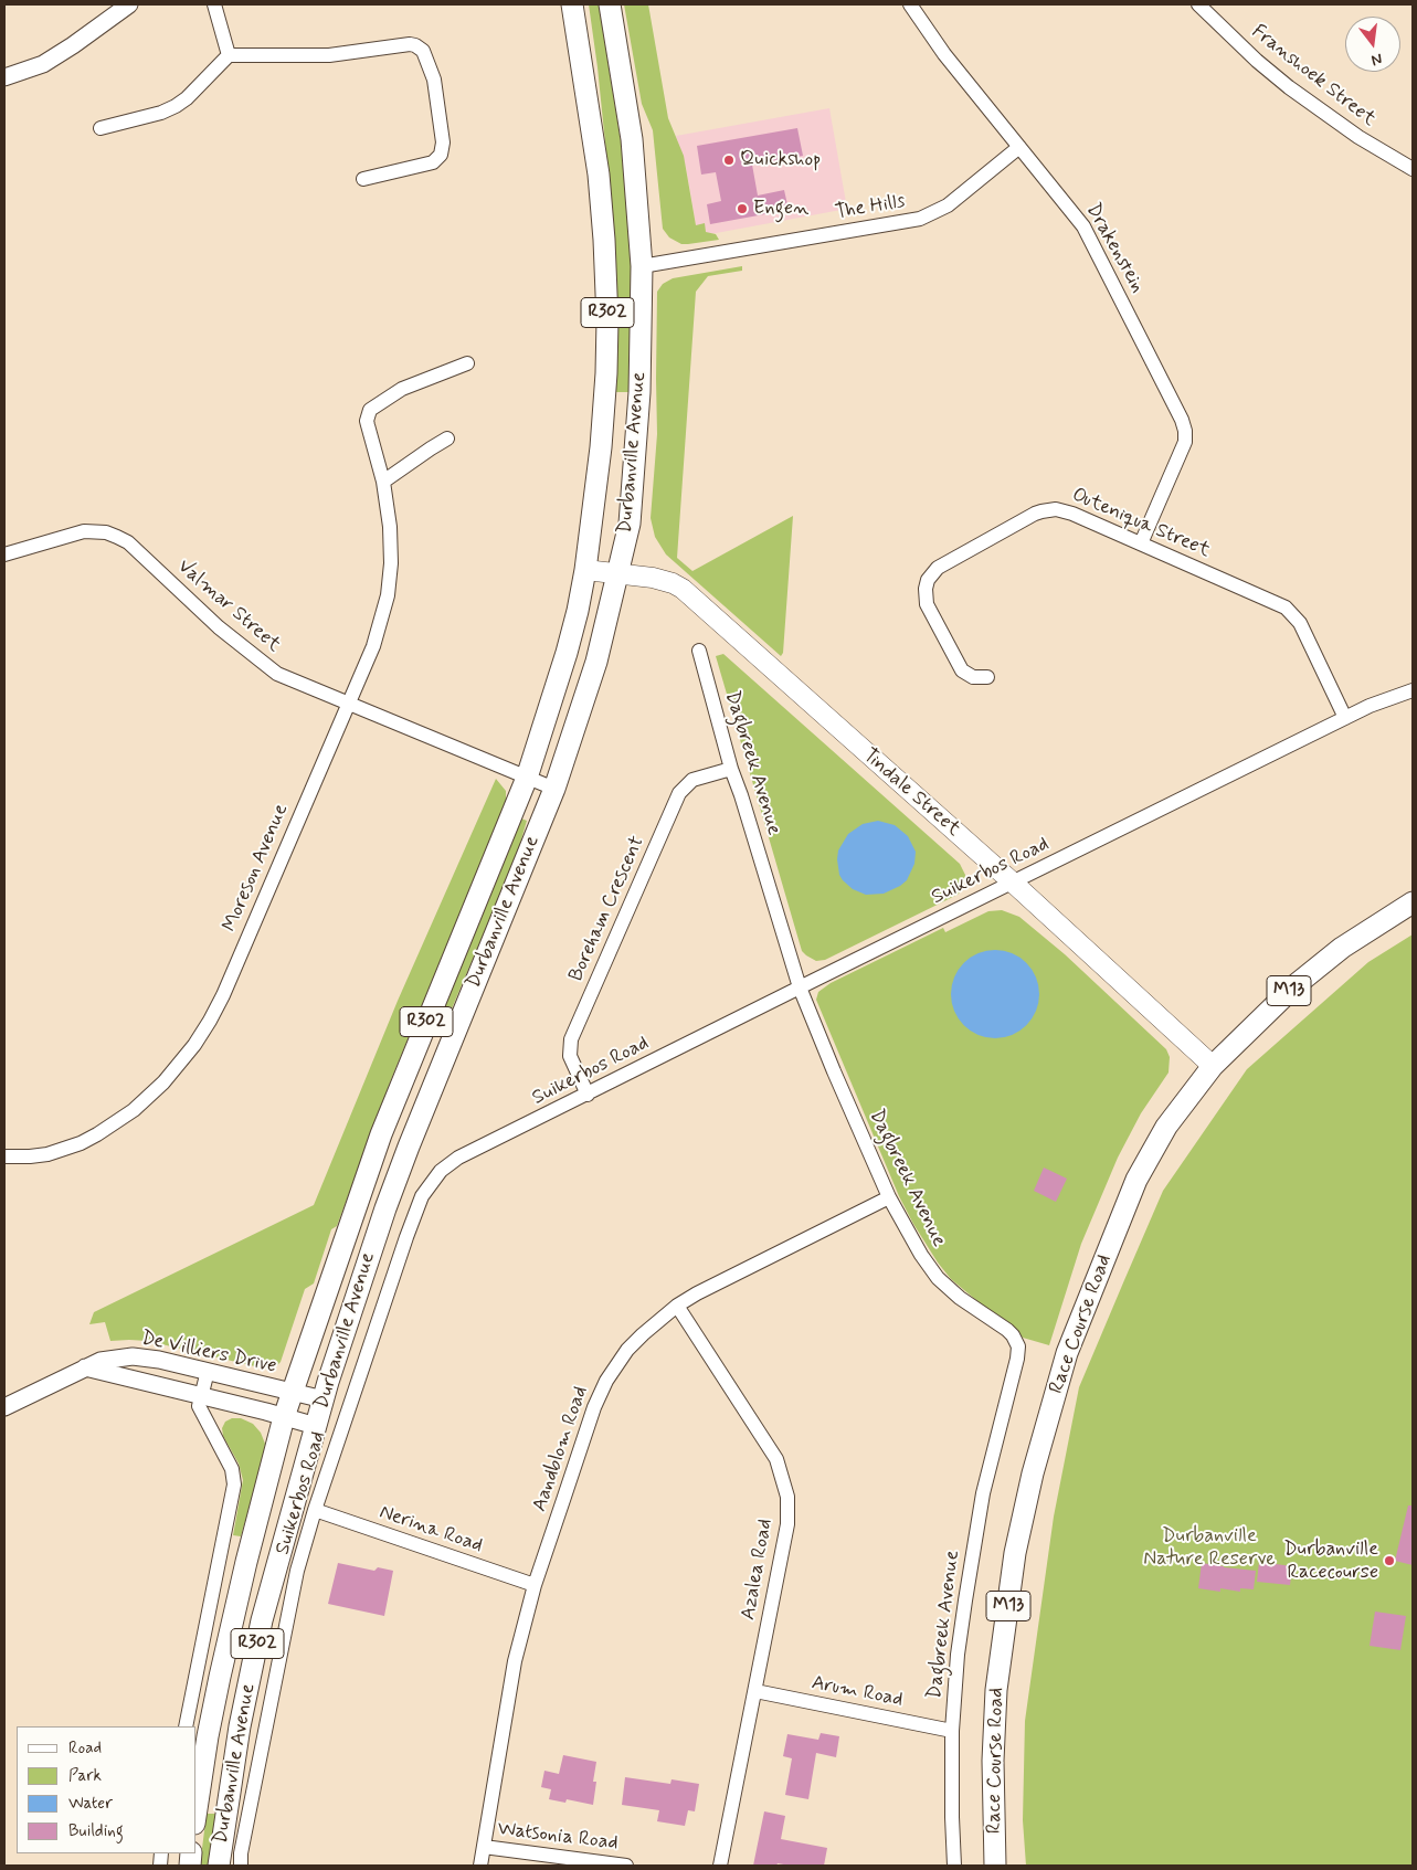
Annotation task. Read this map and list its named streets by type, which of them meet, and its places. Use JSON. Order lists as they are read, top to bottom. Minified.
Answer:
{"streets":{"main road":["R302","Durbanville Avenue","Tindale Street","M13","Race Course Road"],"street":["Franshoek Street","The Hills","Drakenstein","Outeniqua Street","Valmar Street","Dagbreek Avenue","Moreson Avenue","Suikerbos Road","Boreham Crescent","De Villiers Drive","Aandblom Road","Nerina Road","Azalea Road","Arum Road","Watsonia Road"]},"crossings":[["The Hills","Drakenstein"],["The Hills","Durbanville Avenue"],["Drakenstein","Outeniqua Street"],["Durbanville Avenue","Valmar Street"],["Durbanville Avenue","Tindale Street"],["Durbanville Avenue","De Villiers Drive"],["Outeniqua Street","Suikerbos Road"],["Valmar Street","Moreson Avenue"],["Dagbreek Avenue","Suikerbos Road"],["Dagbreek Avenue","Boreham Crescent"],["Dagbreek Avenue","Aandblom Road"],["Dagbreek Avenue","Arum Road"],["Tindale Street","Suikerbos Road"],["Tindale Street","Race Course Road"],["Suikerbos Road","Boreham Crescent"],["Suikerbos Road","Nerina Road"],["Aandblom Road","Nerina Road"],["Aandblom Road","Azalea Road"],["Aandblom Road","Watsonia Road"],["Azalea Road","Arum Road"]],"parks":["Durbanville Nature Reserve"],"places":["Quickshop","Engen","Durbanville Racecourse"],"legend":["Road","Park","Water","Building"],"north":"bottom"}
